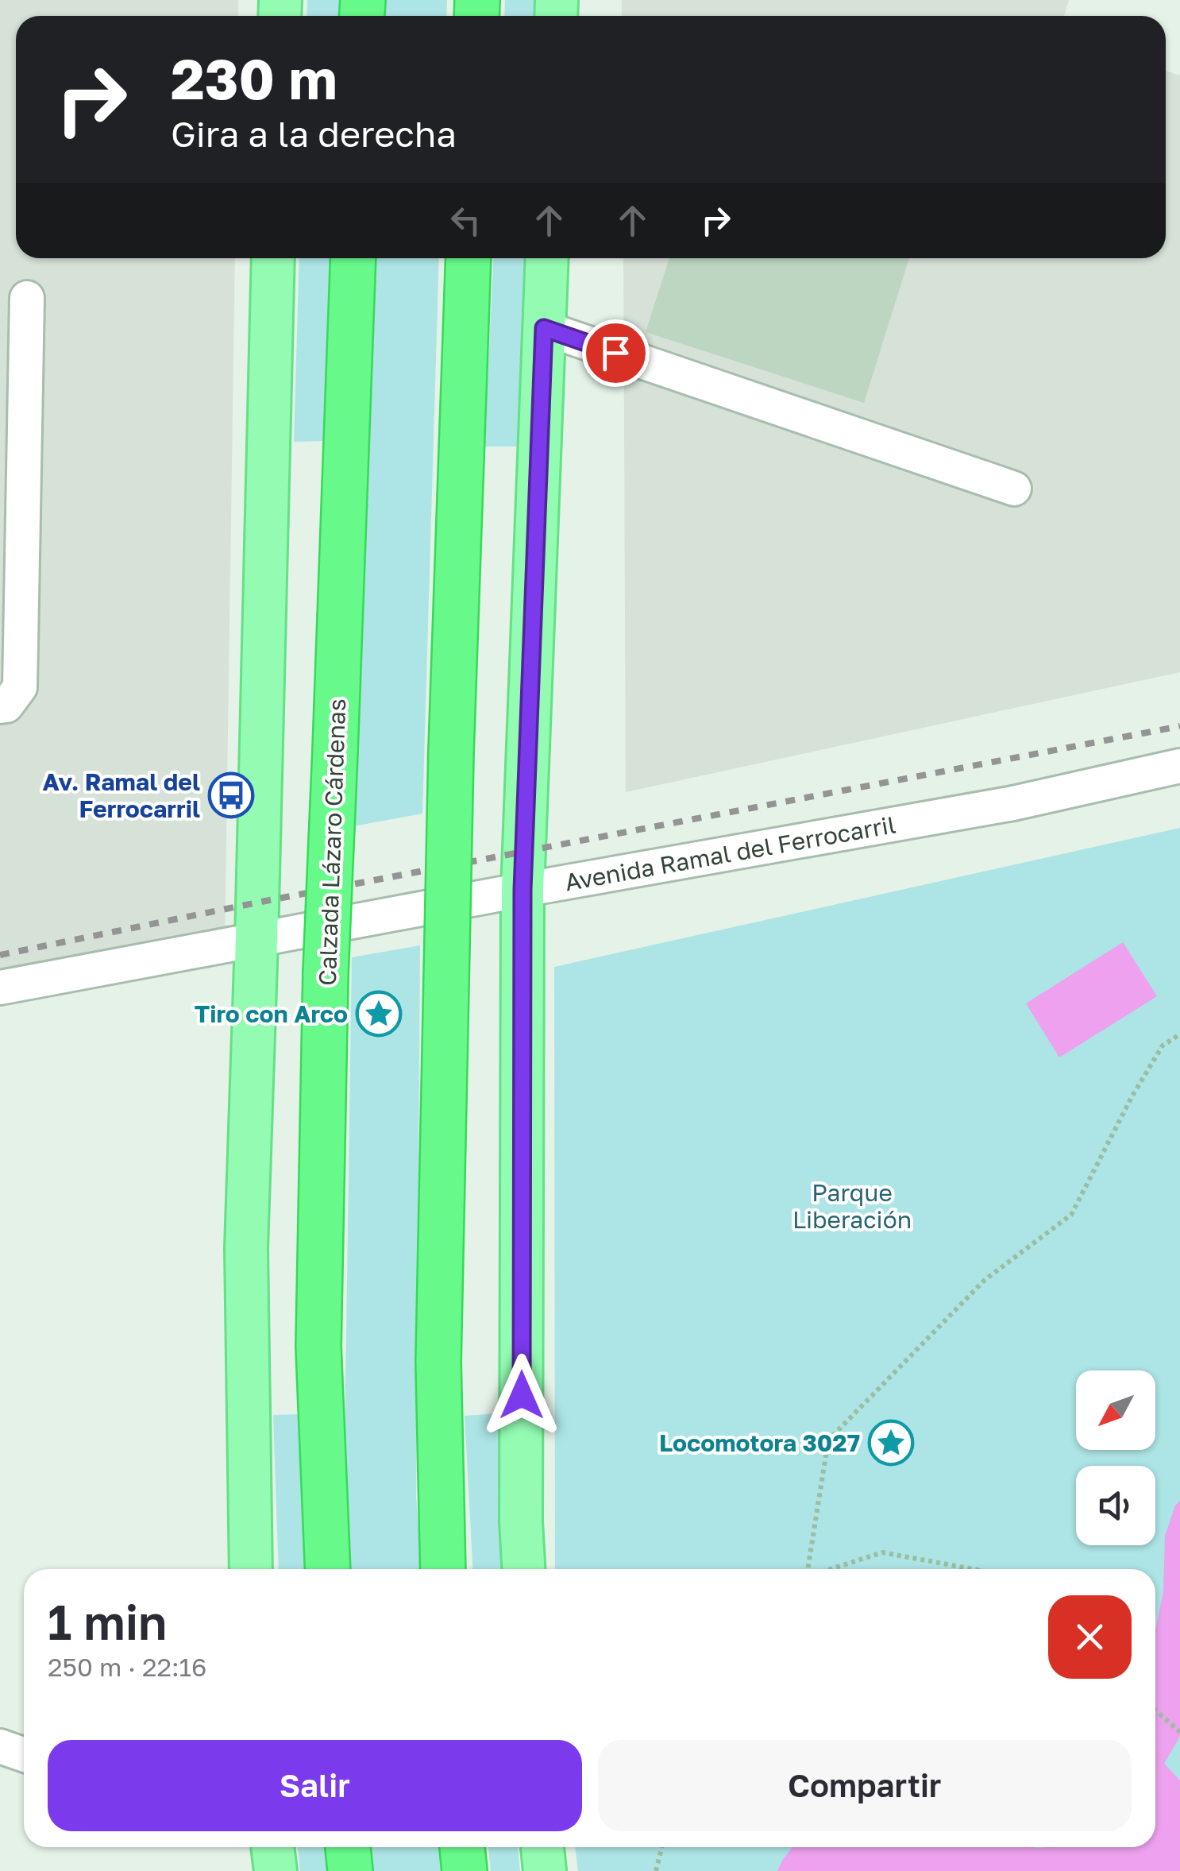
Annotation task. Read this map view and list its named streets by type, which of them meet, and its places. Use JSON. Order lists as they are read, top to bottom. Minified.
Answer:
{"streets":{"highway":["Calzada Lázaro Cárdenas"],"street":["Avenida Ramal del Ferrocarril"]},"parks":["Parque Liberación"],"places":{"bus stop":["Av. Ramal del Ferrocarril"],"place":["Tiro con Arco","Locomotora 3027"]},"north":"bottom left","page":{"turn":["230 m","Gira a la derecha"],"heading":["1 min","250 m · 22:16"],"buttons":["Salir","Compartir"]}}
